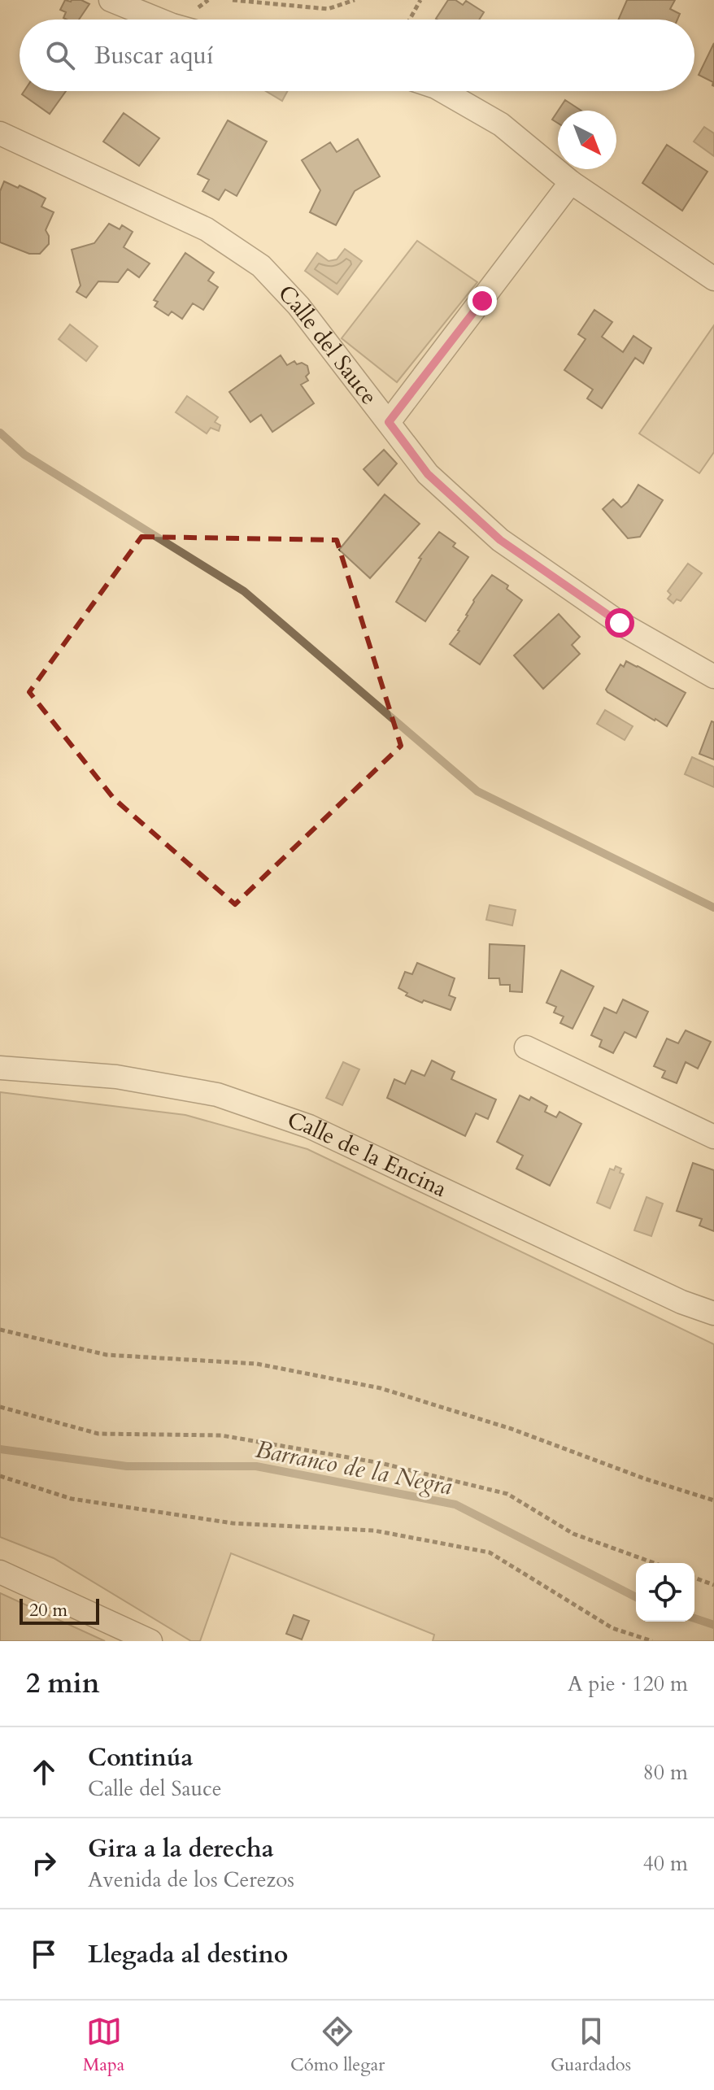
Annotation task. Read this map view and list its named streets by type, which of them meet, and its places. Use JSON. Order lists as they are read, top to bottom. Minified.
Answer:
{"streets":{"street":["Calle del Sauce","Calle de la Encina"]},"water":["Barranco de la Negra"],"scale_bar":"20 m","north":"bottom right","page":{"search":"Buscar aquí","scale":"20 m","heading":["2 min","A pie · 120 m"],"list":[["Continúa","Calle del Sauce","80 m"],["Gira a la derecha","Avenida de los Cerezos","40 m"],"Llegada al destino"],"nav":["Mapa","Cómo llegar","Guardados"]}}
